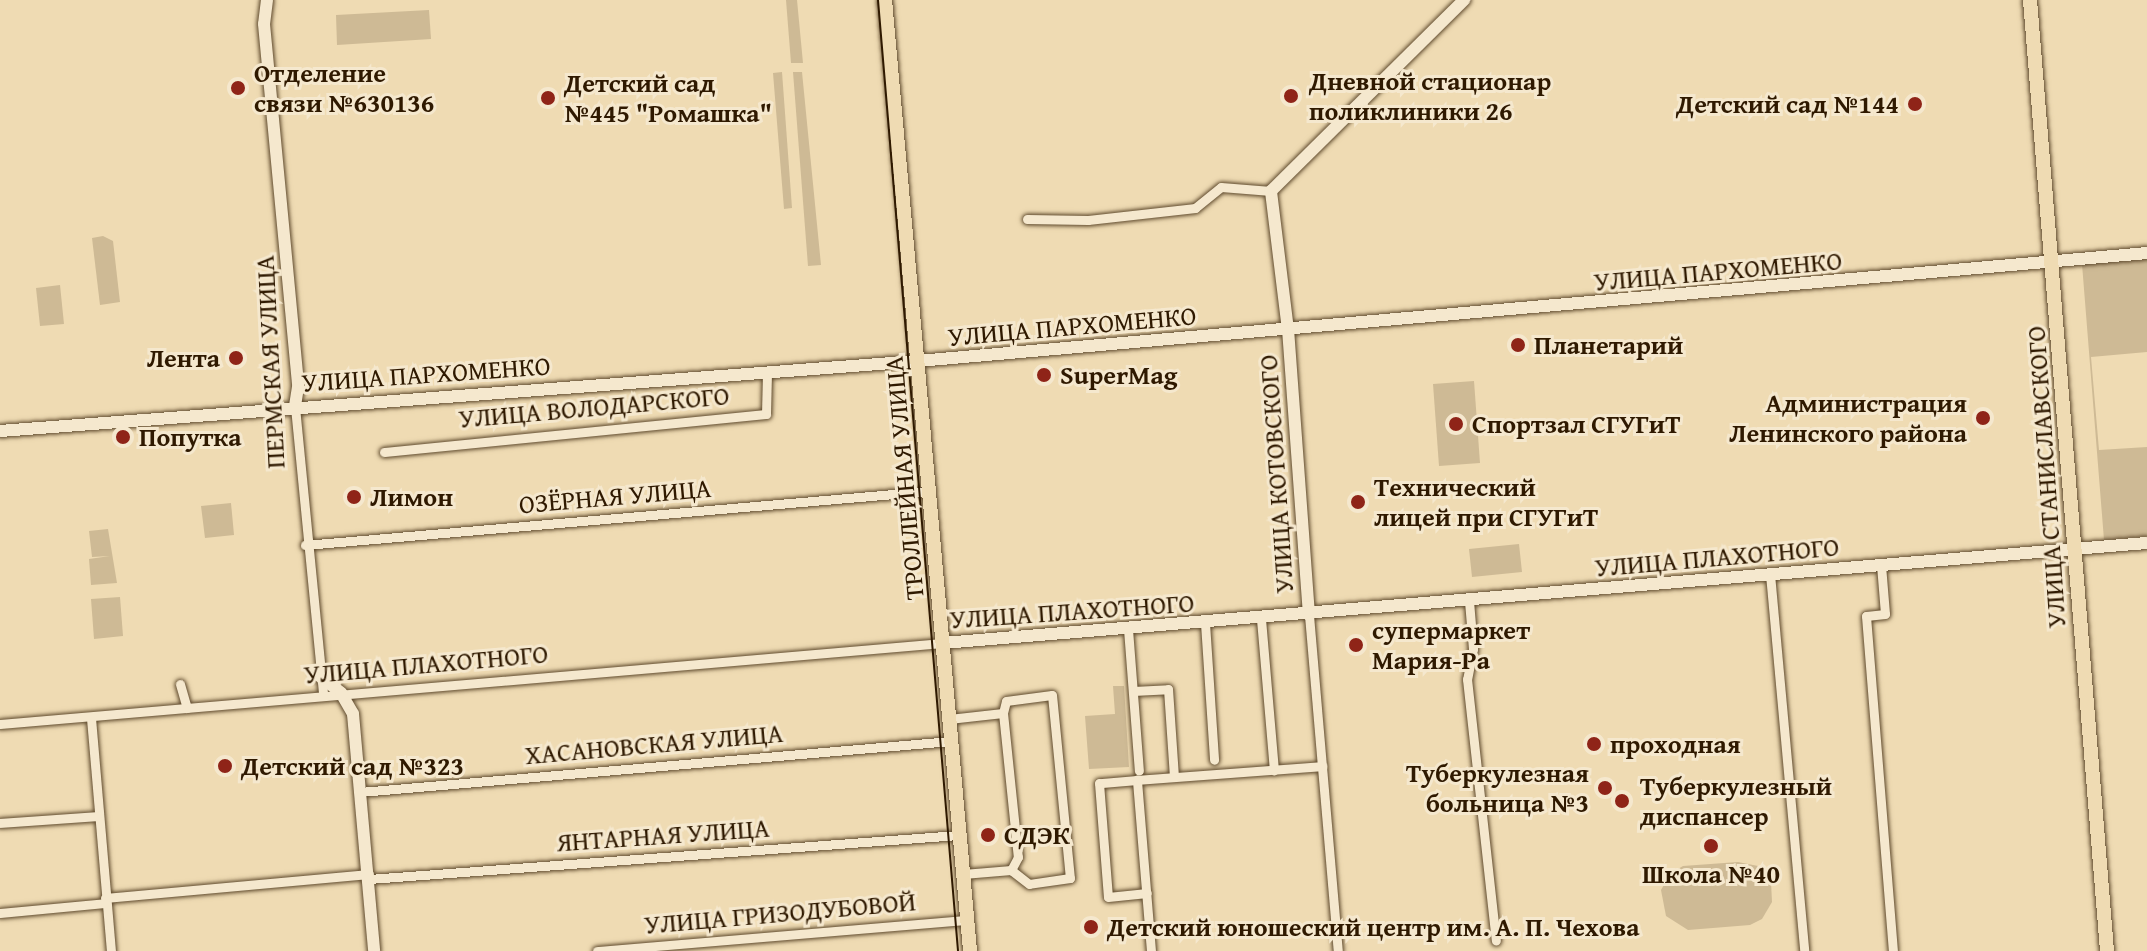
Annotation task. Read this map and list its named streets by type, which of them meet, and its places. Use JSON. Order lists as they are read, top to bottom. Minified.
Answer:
{"streets":{"main road":["УЛИЦА СТАНИСЛАВСКОГО","ТРОЛЛЕЙНАЯ УЛИЦА"],"street":["УЛИЦА ПАРХОМЕНКО","ПЕРМСКАЯ УЛИЦА","УЛИЦА ВОЛОДАРСКОГО","УЛИЦА КОТОВСКОГО","ОЗЁРНАЯ УЛИЦА","УЛИЦА ПЛАХОТНОГО","ХАСАНОВСКАЯ УЛИЦА","ЯНТАРНАЯ УЛИЦА","УЛИЦА ГРИЗОДУБОВОЙ"]},"crossings":[["УЛИЦА ПАРХОМЕНКО","ПЕРМСКАЯ УЛИЦА"],["УЛИЦА ПАРХОМЕНКО","УЛИЦА ВОЛОДАРСКОГО"],["УЛИЦА ПАРХОМЕНКО","УЛИЦА КОТОВСКОГО"],["УЛИЦА ПАРХОМЕНКО","УЛИЦА СТАНИСЛАВСКОГО"],["УЛИЦА ПАРХОМЕНКО","ТРОЛЛЕЙНАЯ УЛИЦА"],["ПЕРМСКАЯ УЛИЦА","ОЗЁРНАЯ УЛИЦА"],["ПЕРМСКАЯ УЛИЦА","УЛИЦА ПЛАХОТНОГО"],["УЛИЦА КОТОВСКОГО","УЛИЦА ПЛАХОТНОГО"],["УЛИЦА СТАНИСЛАВСКОГО","УЛИЦА ПЛАХОТНОГО"],["ТРОЛЛЕЙНАЯ УЛИЦА","ОЗЁРНАЯ УЛИЦА"],["ТРОЛЛЕЙНАЯ УЛИЦА","УЛИЦА ПЛАХОТНОГО"],["ТРОЛЛЕЙНАЯ УЛИЦА","ХАСАНОВСКАЯ УЛИЦА"],["ТРОЛЛЕЙНАЯ УЛИЦА","ЯНТАРНАЯ УЛИЦА"],["ТРОЛЛЕЙНАЯ УЛИЦА","УЛИЦА ГРИЗОДУБОВОЙ"]],"places":["Отделение связи №630136","Дневной стационар поликлиники 26","Детский сад №445 \"Ромашка\"","Детский сад №144","Планетарий","Лента","SuperMag","Администрация Ленинского района","Спортзал СГУГиТ","Попутка","Лимон","Технический лицей при СГУГиТ","супермаркет Мария-Ра","проходная","Детский сад №323","Туберкулезная больница №3","Туберкулезный диспансер","СДЭК","Школа №40","Детский юношеский центр им. А. П. Чехова"]}
